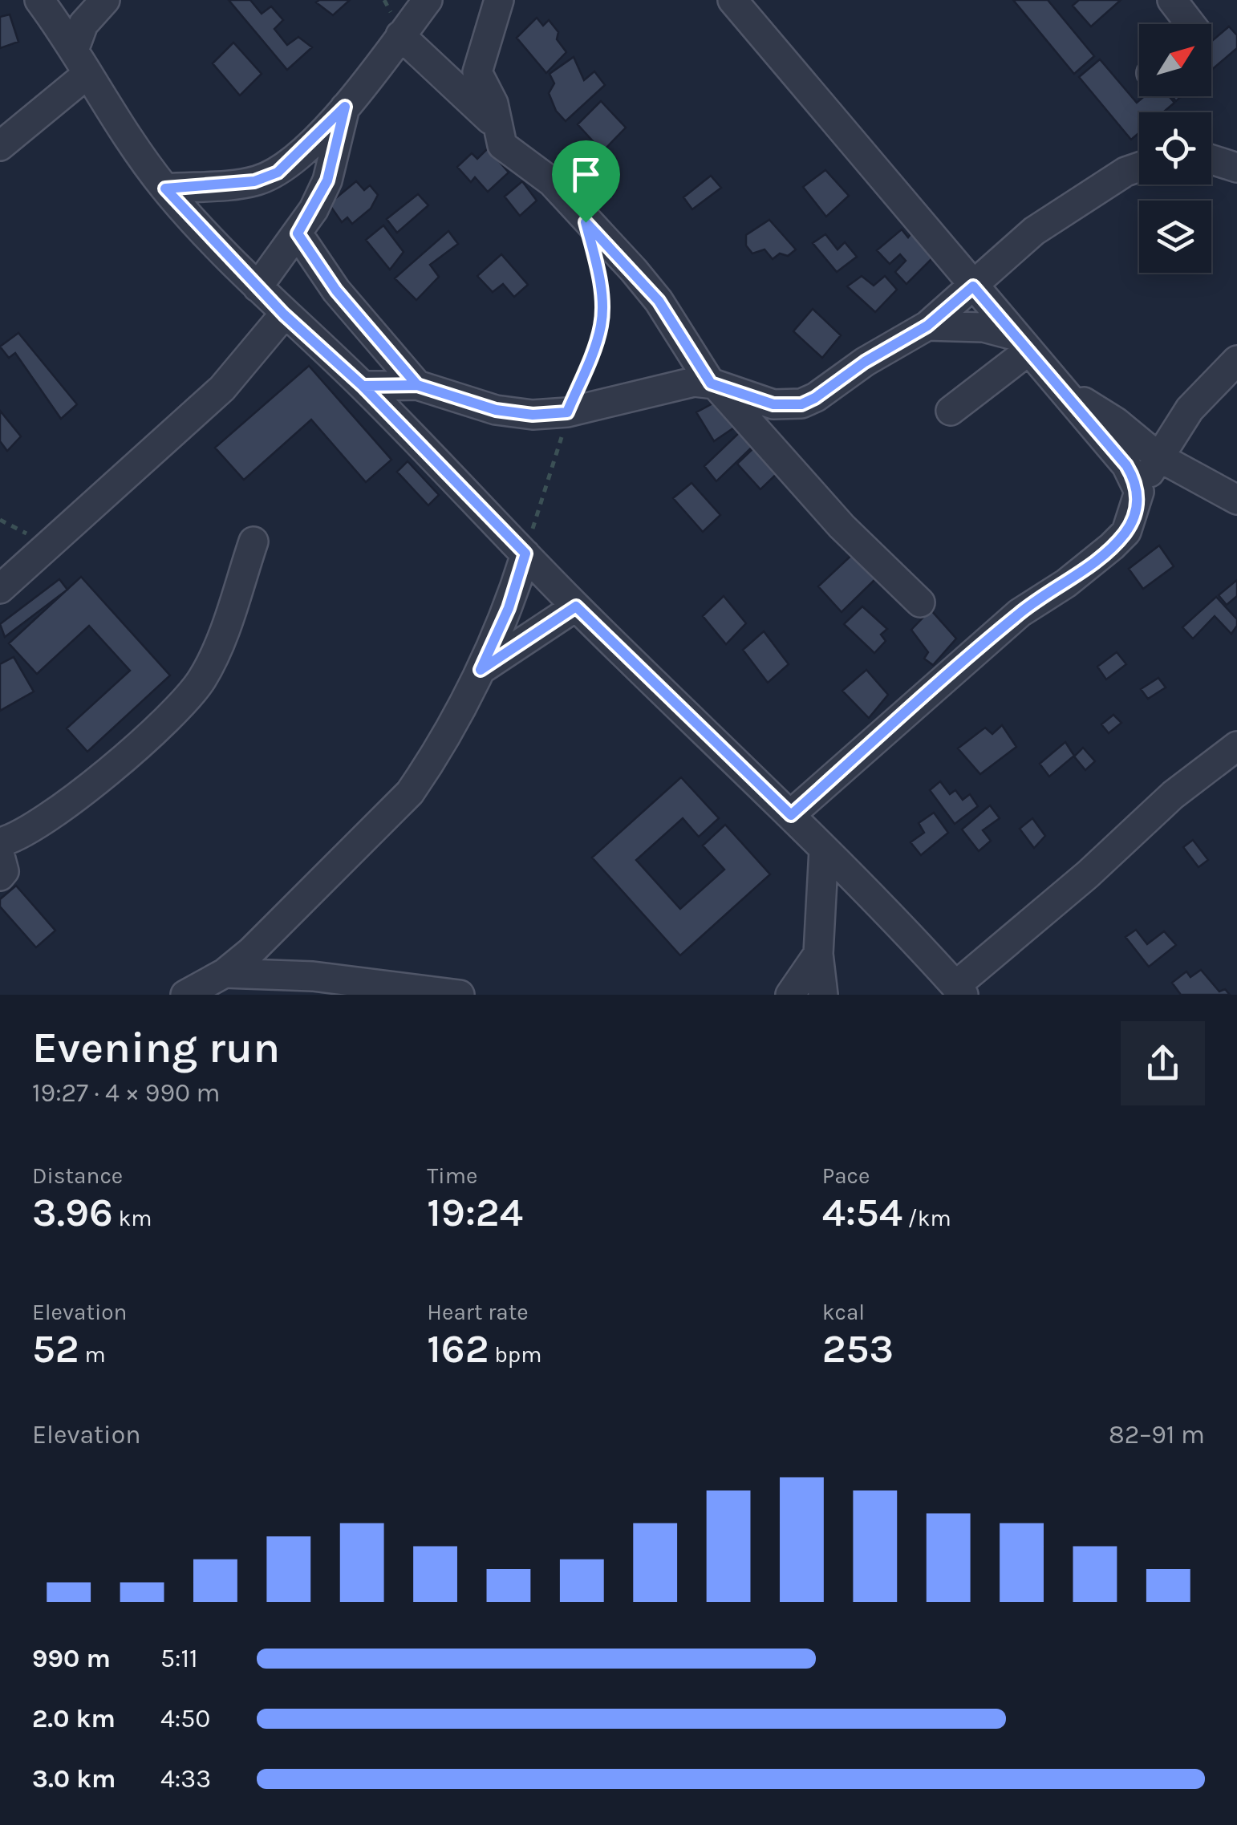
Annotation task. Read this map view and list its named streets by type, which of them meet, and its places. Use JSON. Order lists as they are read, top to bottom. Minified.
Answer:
{"north":"top right","page":{"heading":["Evening run","19:27 · 4 × 990 m"],"stats":[["Distance","3.96 km"],["Time","19:24"],["Pace","4:54 /km"],["Elevation","52 m"],["Heart rate","162 bpm"],["kcal","253"]],"chart":["Elevation","82–91 m"],"list":[{"name":"990 m","note":"5:11"},{"name":"2.0 km","note":"4:50"},{"name":"3.0 km","note":"4:33"}]}}
